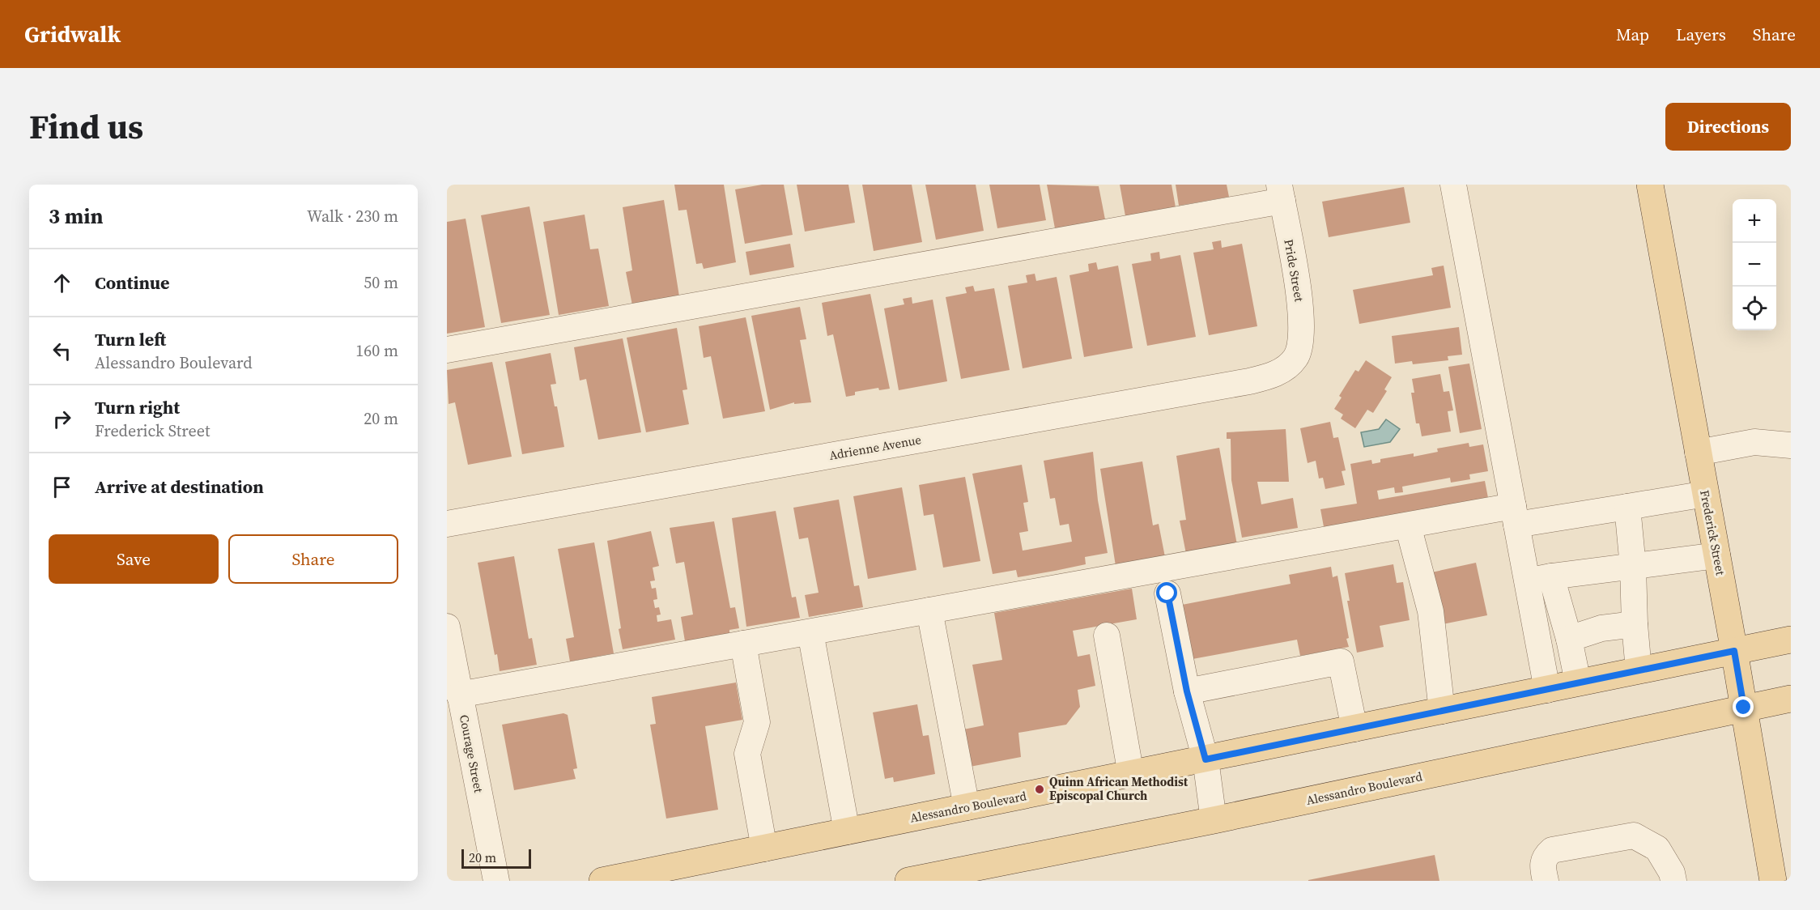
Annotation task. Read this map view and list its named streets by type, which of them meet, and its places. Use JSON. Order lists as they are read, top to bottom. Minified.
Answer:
{"streets":{"main road":["Frederick Street","Alessandro Boulevard"],"street":["Pride Street","Adrienne Avenue","Courage Street"]},"crossings":[["Pride Street","Adrienne Avenue"],["Frederick Street","Alessandro Boulevard"]],"places":["Quinn African Methodist Episcopal Church"],"scale_bar":"20 m","page":{"header":"Gridwalk","nav":["Map","Layers","Share"],"title":"Find us","buttons":["Directions",["Save","Share"]],"heading":["3 min","Walk · 230 m"],"map_buttons":["+","−"],"list":[["Continue","50 m"],["Turn left","Alessandro Boulevard","160 m"],["Turn right","Frederick Street","20 m"],"Arrive at destination"],"scale":"20 m"}}
